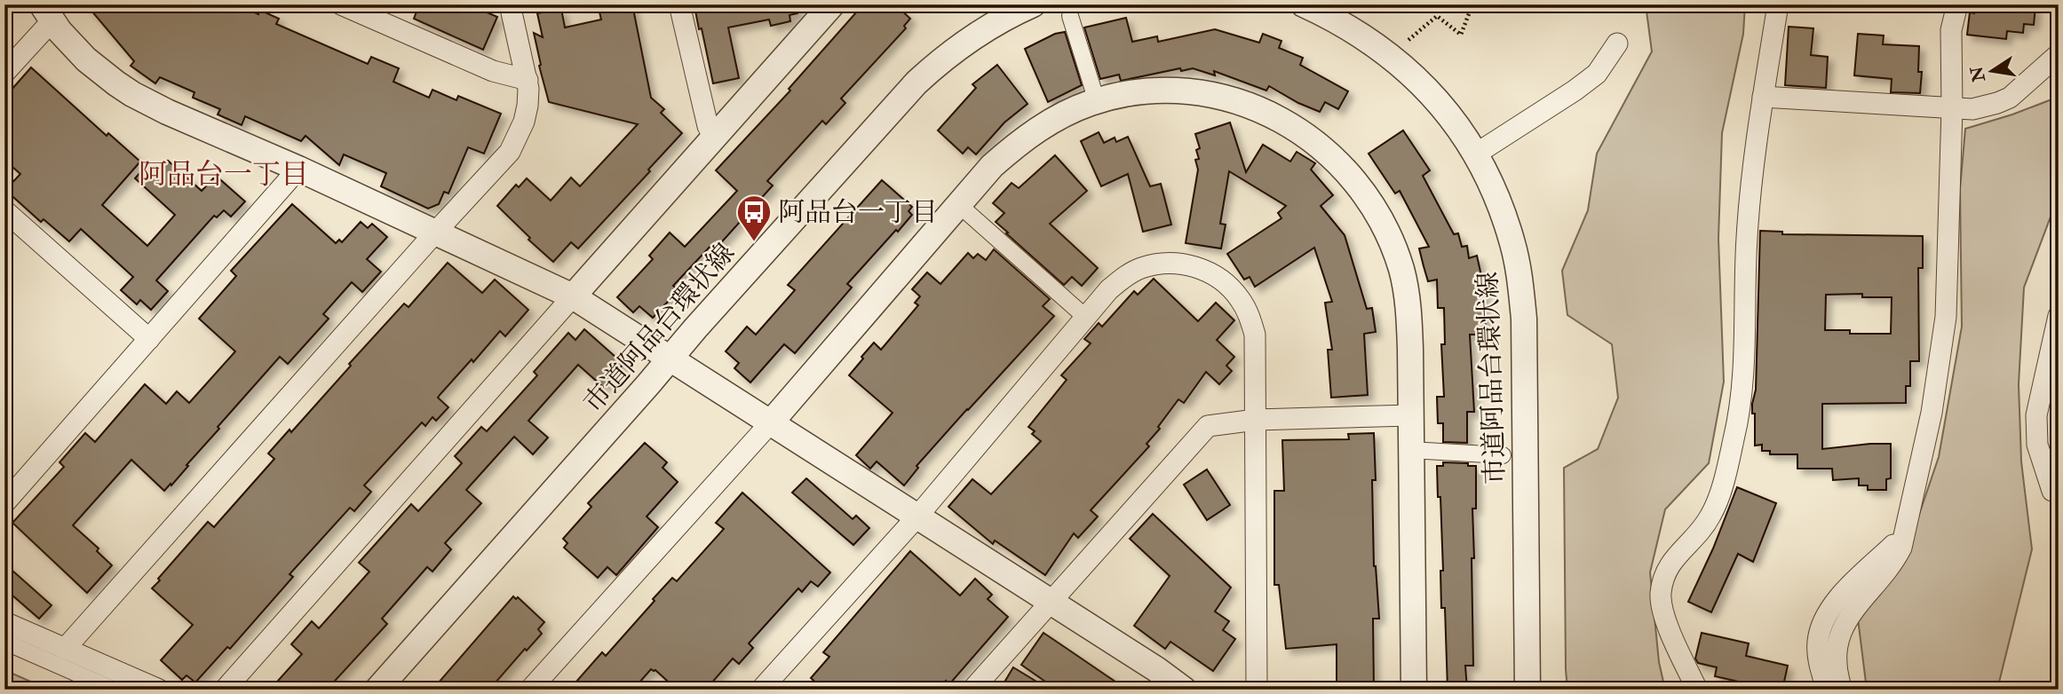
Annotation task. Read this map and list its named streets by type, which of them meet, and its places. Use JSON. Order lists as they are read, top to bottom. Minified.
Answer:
{"streets":{"street":["市道阿品台環状線"]},"districts":["阿品台一丁目"],"places":{"bus stop":["阿品台一丁目"]},"north":"left"}
